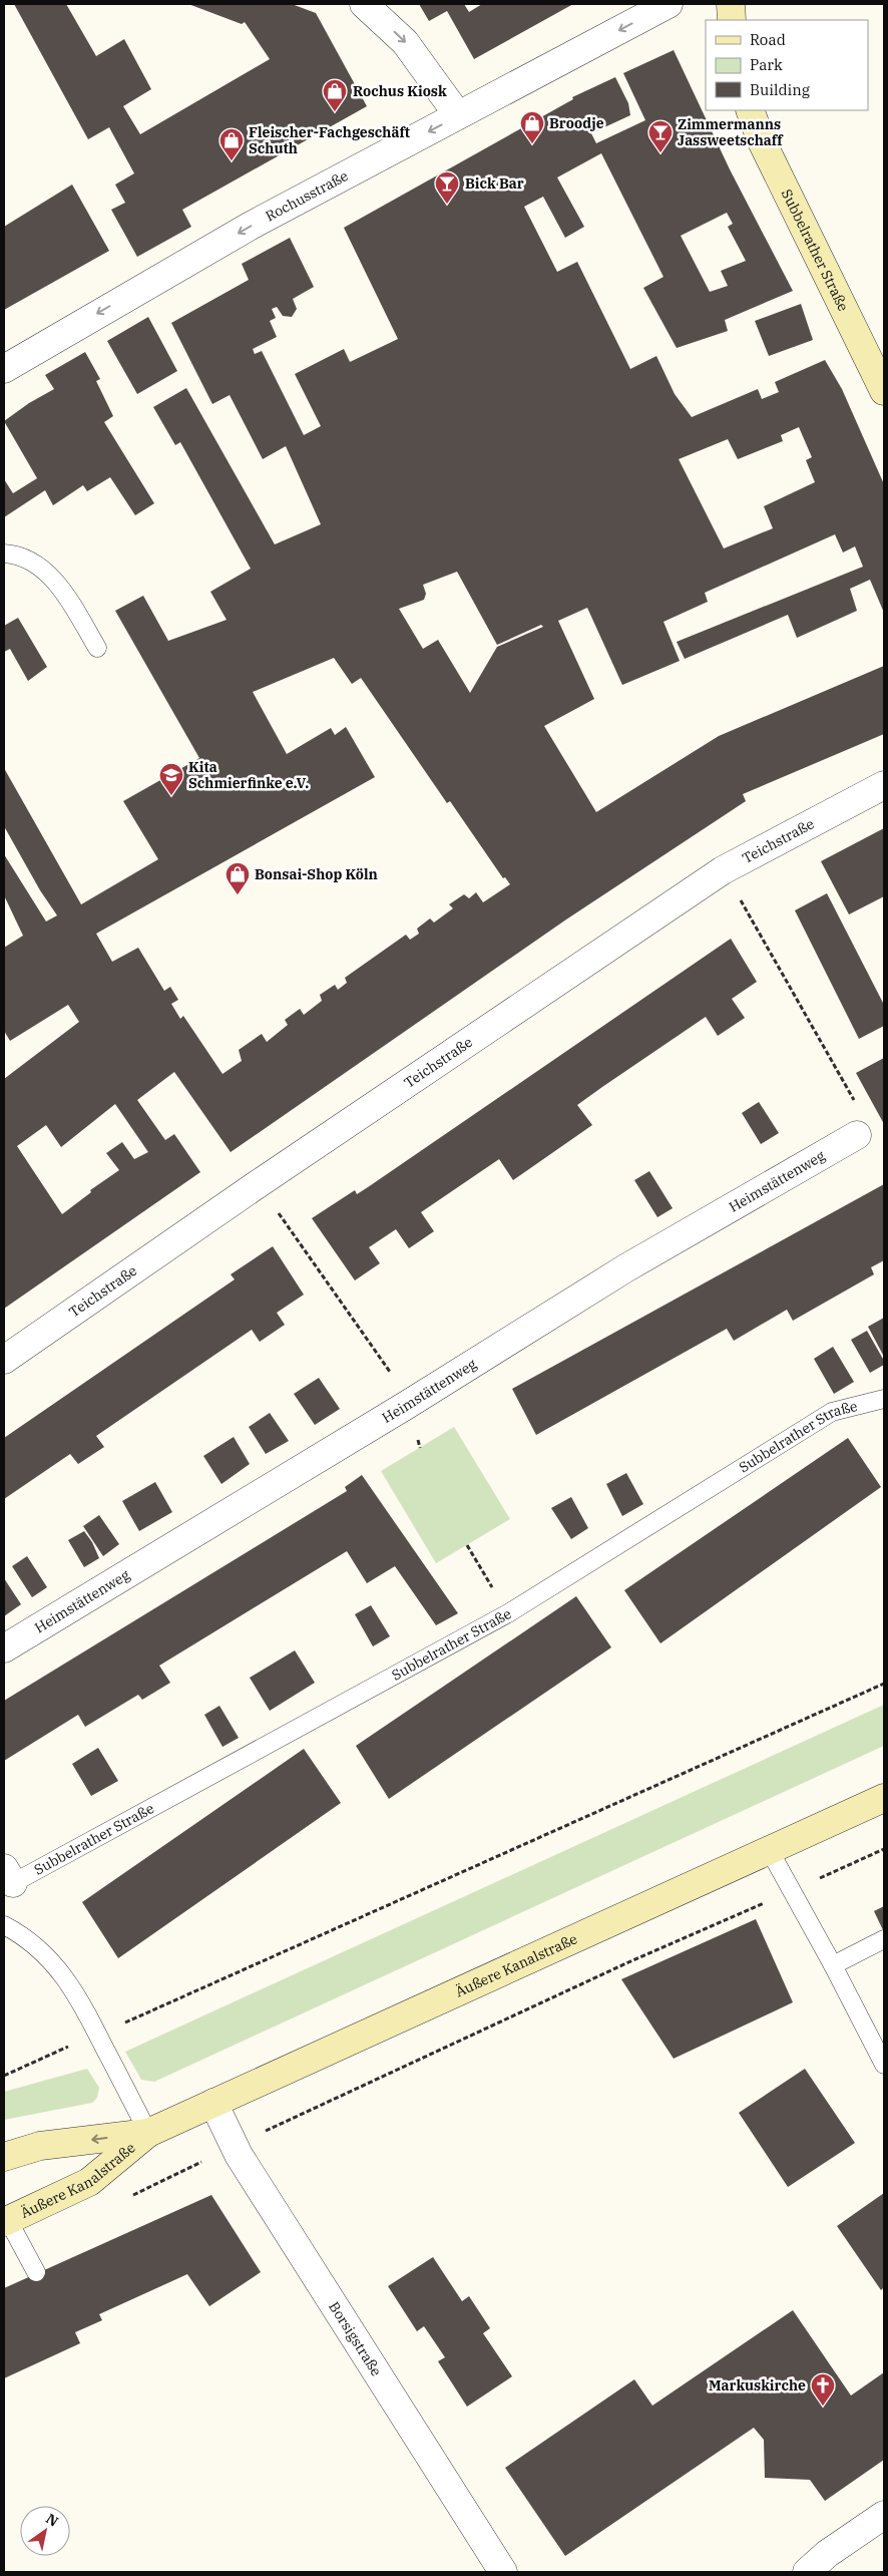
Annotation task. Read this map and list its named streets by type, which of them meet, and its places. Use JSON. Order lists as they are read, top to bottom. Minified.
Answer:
{"streets":{"main road":["Subbelrather Straße","Äußere Kanalstraße"],"street":["Rochusstraße","Teichstraße","Heimstättenweg","Borsigstraße"]},"crossings":[["Äußere Kanalstraße","Borsigstraße"]],"one_way":["Rochusstraße"],"places":{"shop":["Rochus Kiosk","Broodje","Fleischer-Fachgeschäft Schuth","Bonsai-Shop Köln"],"bar":["Zimmermanns Jassweetschaff","Bick Bar"],"school or university":["Kita Schmierfinke e.V."],"church":["Markuskirche"]},"legend":["Road","Park","Building"],"north":"top right"}
